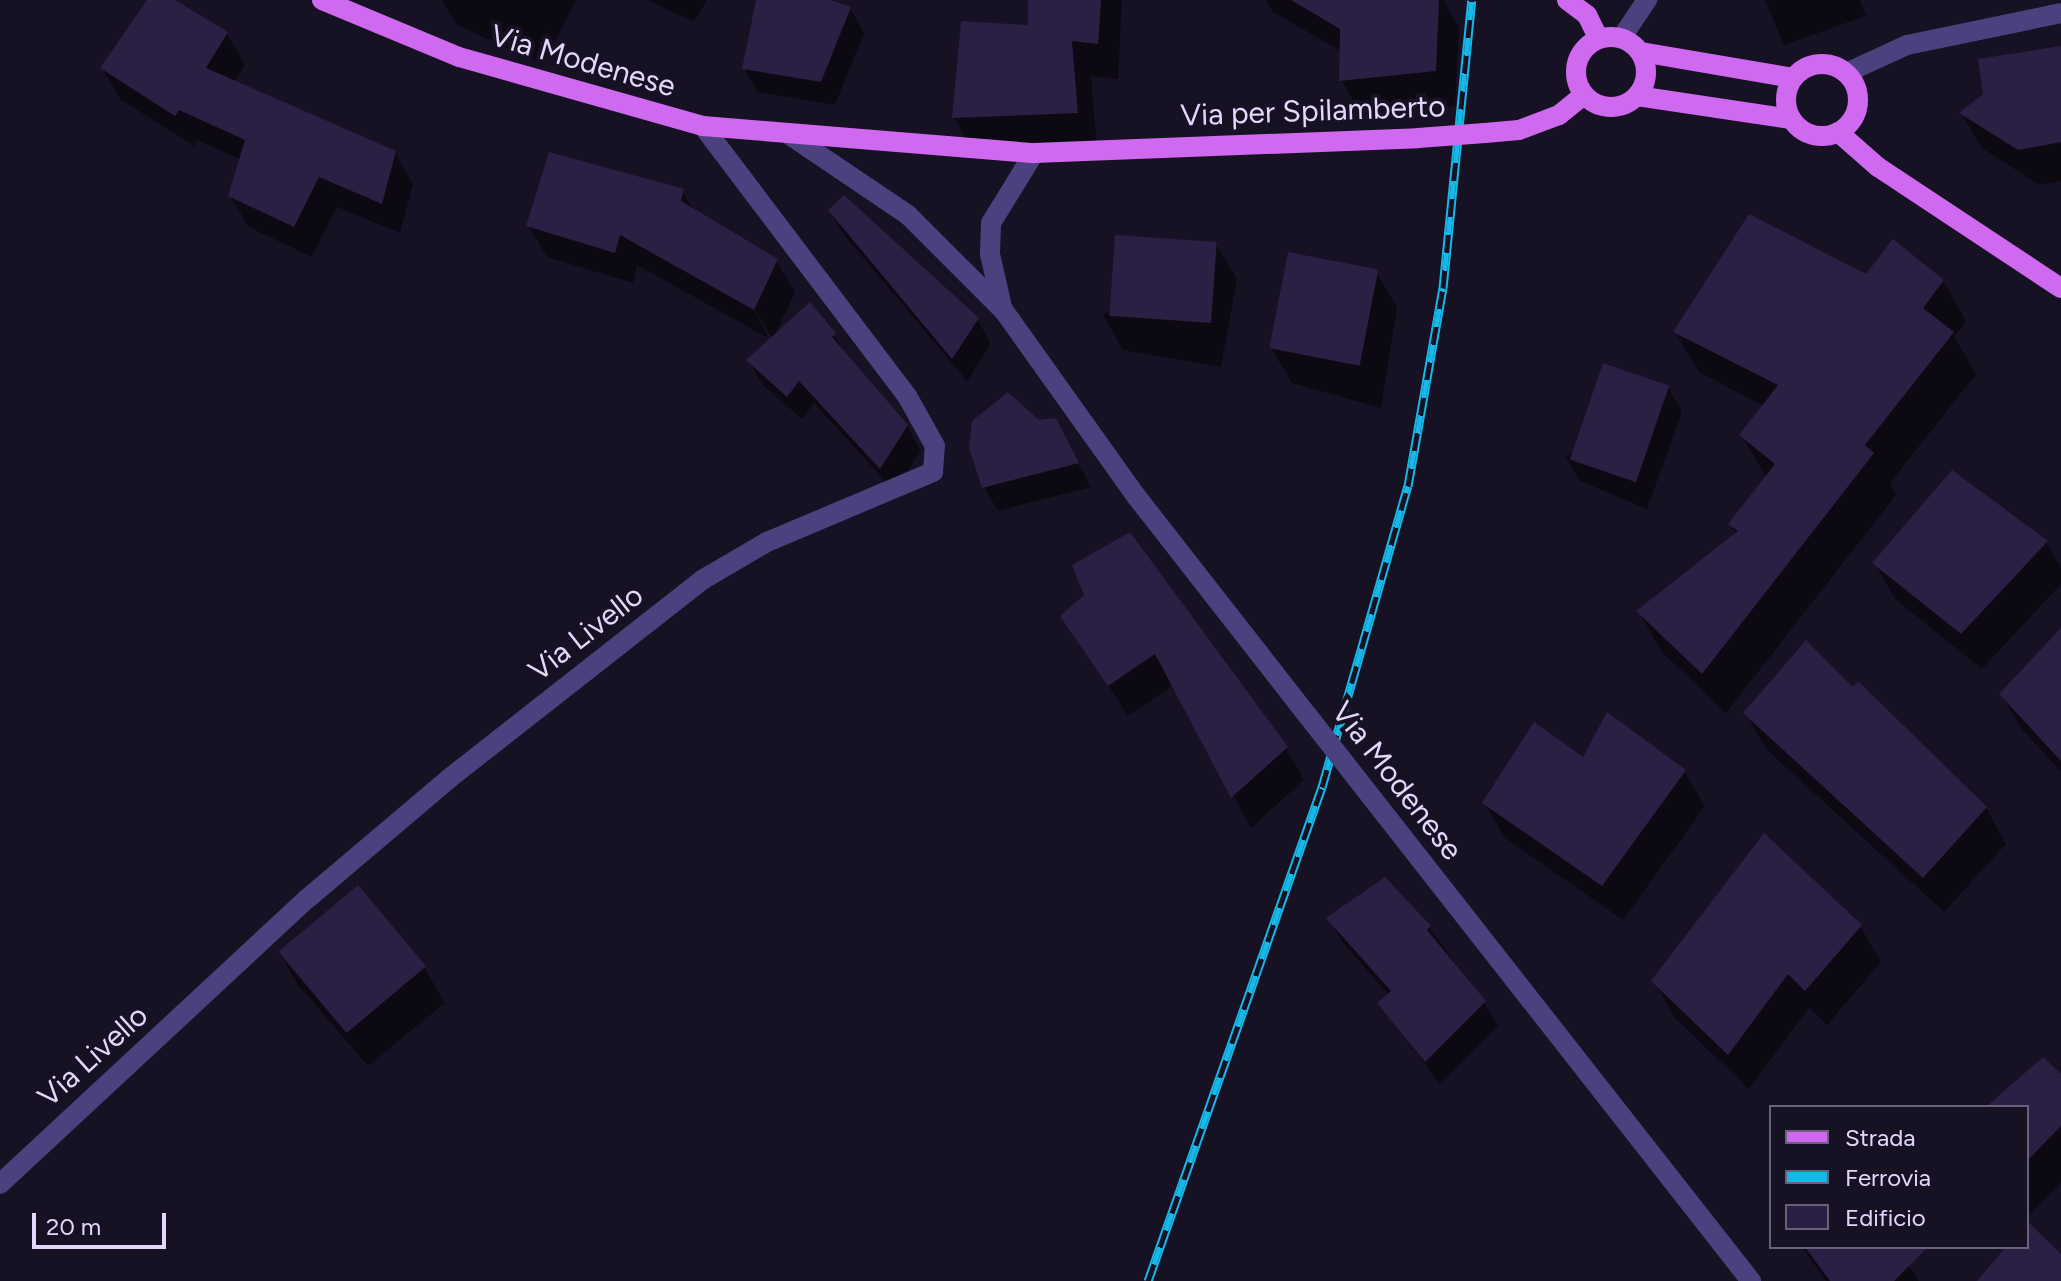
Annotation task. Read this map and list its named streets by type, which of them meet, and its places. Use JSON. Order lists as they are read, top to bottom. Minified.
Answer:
{"streets":{"main road":["Via Modenese","Via per Spilamberto"],"street":["Via Livello"]},"crossings":[["Via Modenese","Via per Spilamberto"],["Via Modenese","Via Livello"]],"legend":["Strada","Ferrovia","Edificio"],"scale_bar":"20 m"}
